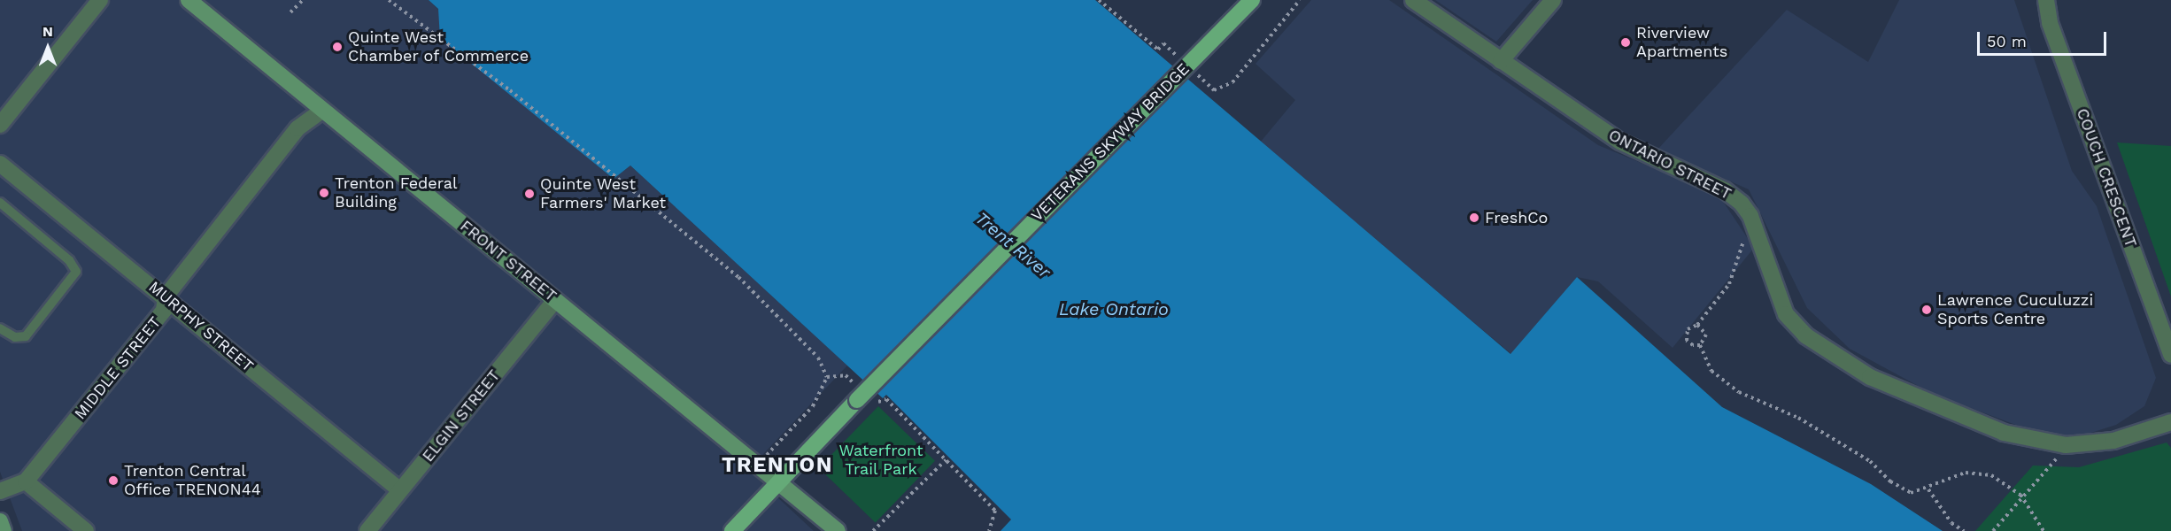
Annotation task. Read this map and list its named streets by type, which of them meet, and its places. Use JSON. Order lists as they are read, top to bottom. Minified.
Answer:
{"streets":{"main road":["VETERANS SKYWAY BRIDGE"],"street":["ONTARIO STREET","COUCH CRESCENT","FRONT STREET","MURPHY STREET","MIDDLE STREET","ELGIN STREET"]},"crossings":[["VETERANS SKYWAY BRIDGE","FRONT STREET"],["FRONT STREET","MIDDLE STREET"],["FRONT STREET","ELGIN STREET"],["MURPHY STREET","MIDDLE STREET"],["MURPHY STREET","ELGIN STREET"]],"districts":["TRENTON"],"water":["Trent River","Lake Ontario"],"parks":["Waterfront Trail Park"],"places":["Riverview Apartments","Quinte West Chamber of Commerce","Trenton Federal Building","Quinte West Farmers' Market","FreshCo","Lawrence Cuculuzzi Sports Centre","Trenton Central Office TRENON44"],"scale_bar":"50 m","north":"top"}
